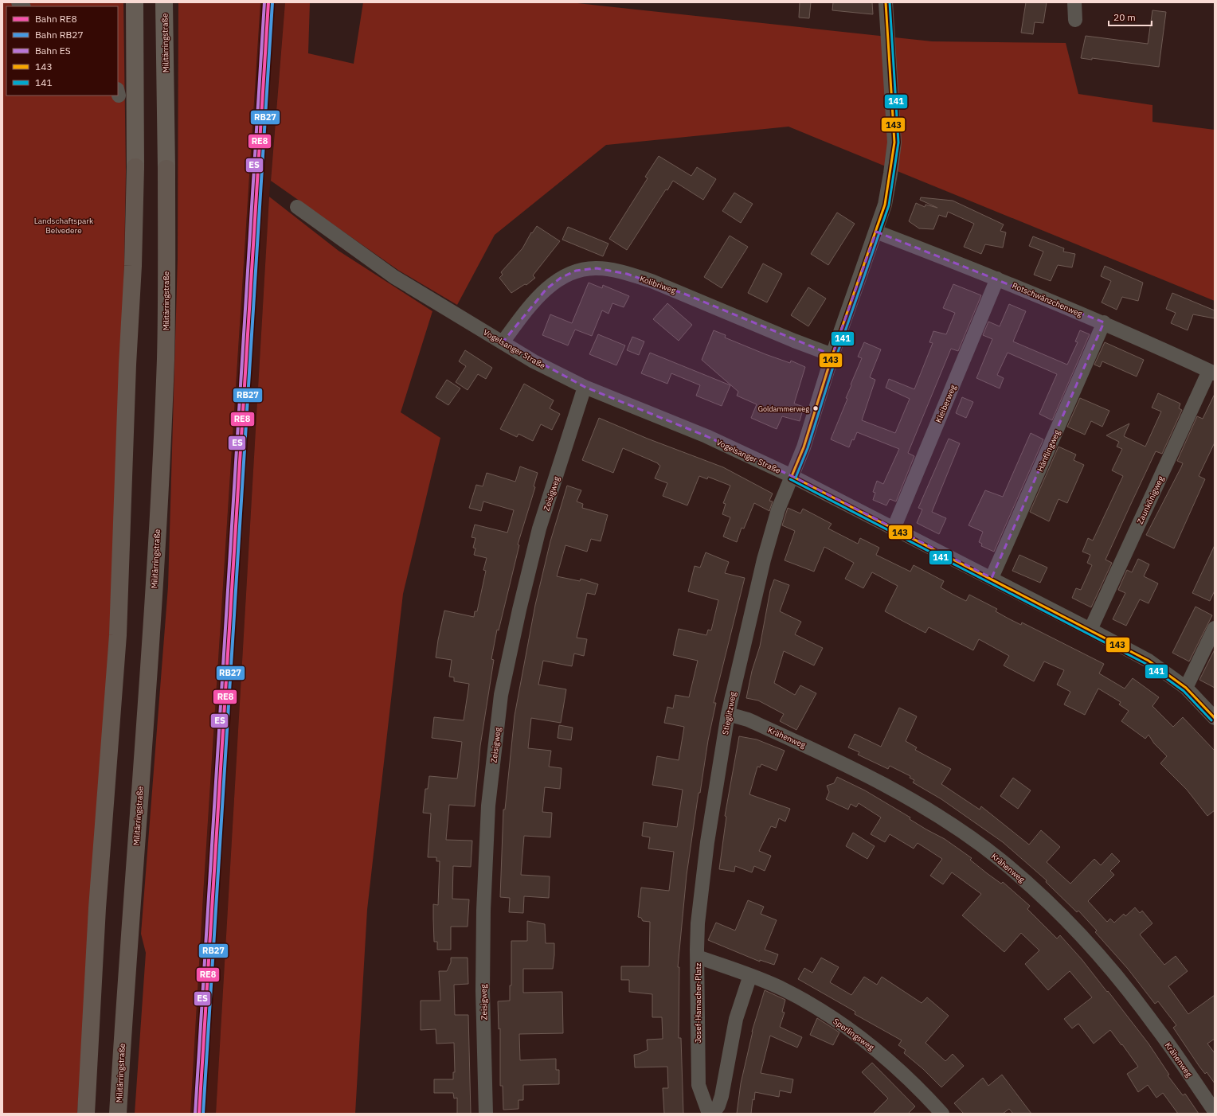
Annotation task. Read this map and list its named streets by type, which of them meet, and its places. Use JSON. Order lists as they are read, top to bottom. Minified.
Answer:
{"streets":{"highway":["Militärringstraße"],"street":["Kolibriweg","Rotschwänzchenweg","Vogelsanger Straße","Kleiberweg","Hänflingweg","Zeisigweg","Zaunkönigweg","Stieglitzweg","Krähenweg","Josef-Hamacher-Platz","Sperlingsweg"]},"crossings":[["Kolibriweg","Vogelsanger Straße"],["Rotschwänzchenweg","Kleiberweg"],["Rotschwänzchenweg","Hänflingweg"],["Rotschwänzchenweg","Zaunkönigweg"],["Vogelsanger Straße","Kleiberweg"],["Vogelsanger Straße","Hänflingweg"],["Vogelsanger Straße","Zeisigweg"],["Vogelsanger Straße","Zaunkönigweg"],["Vogelsanger Straße","Stieglitzweg"],["Stieglitzweg","Krähenweg"],["Stieglitzweg","Josef-Hamacher-Platz"],["Josef-Hamacher-Platz","Sperlingsweg"]],"parks":["Landschaftspark Belvedere"],"places":["Goldammerweg"],"lines":["rail line RE8","rail line RB27","rail line ES","transit line 143","transit line 141"],"legend":["Bahn RE8","Bahn RB27","Bahn ES","143","141"],"scale_bar":"20 m"}
